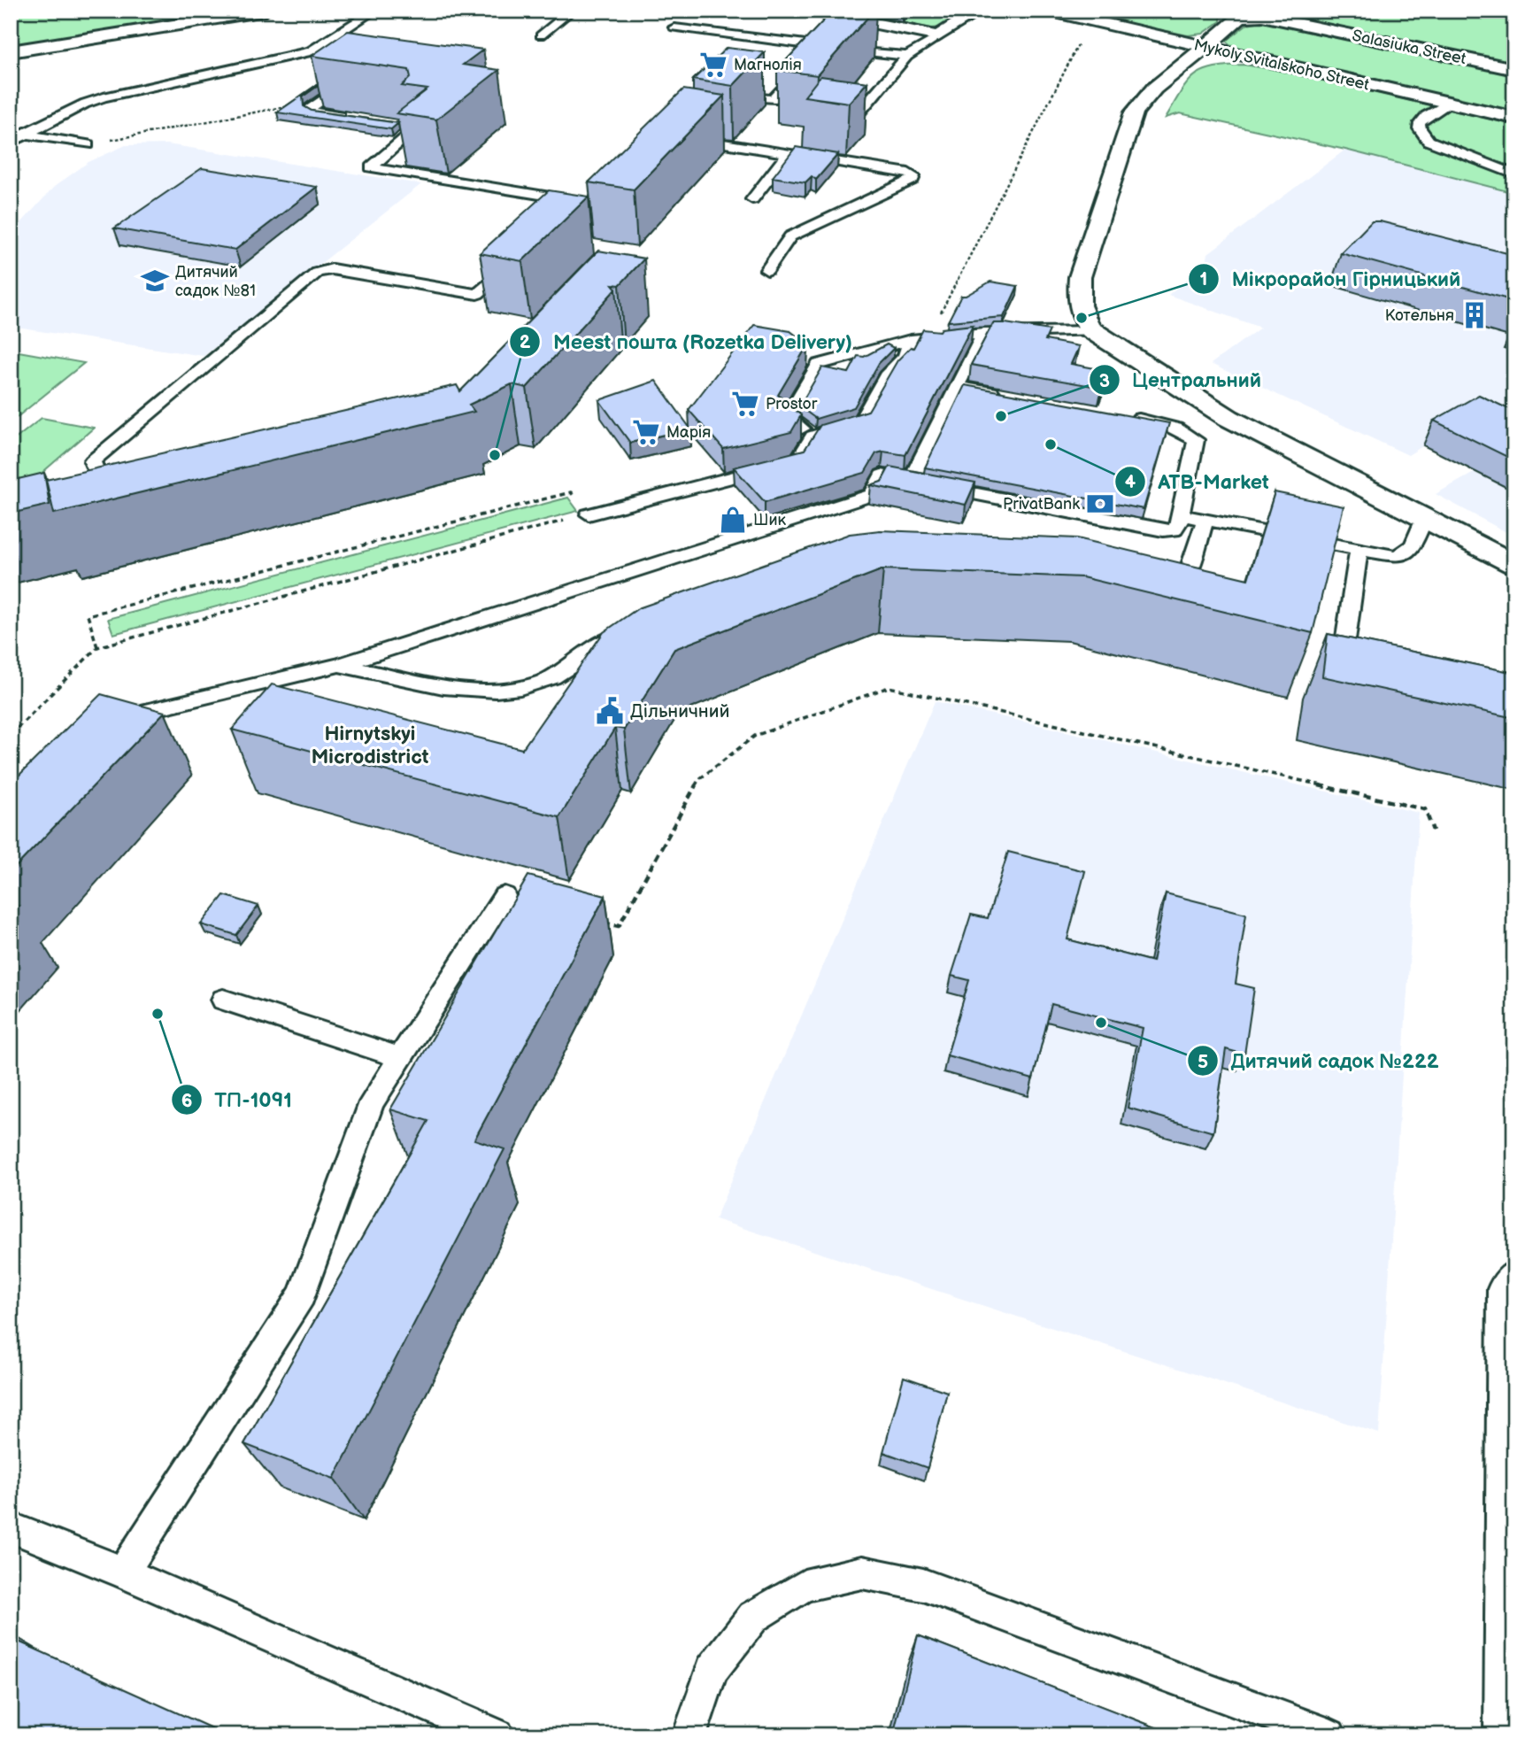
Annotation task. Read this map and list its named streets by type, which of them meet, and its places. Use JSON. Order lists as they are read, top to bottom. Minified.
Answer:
{"streets":{"street":["Salasiuka Street","Mykoly Svitalskoho Street"]},"crossings":[["Salasiuka Street","Mykoly Svitalskoho Street"]],"districts":["Hirnytskyi Microdistrict"],"places":{"supermarket":["Магнолія","Prostor","Марія"],"school or university":["Дитячий садок №81"],"building":["Котельня"],"other":["Мiкрорайон Гiрницький","Центральний","ATB-Market","Meest пошта (Rozetka Delivery)","ТП-1091","Дитячий садок №222"],"bank":["PrivatBank"],"shop":["Шик"],"public building":["Дільничний"]}}
